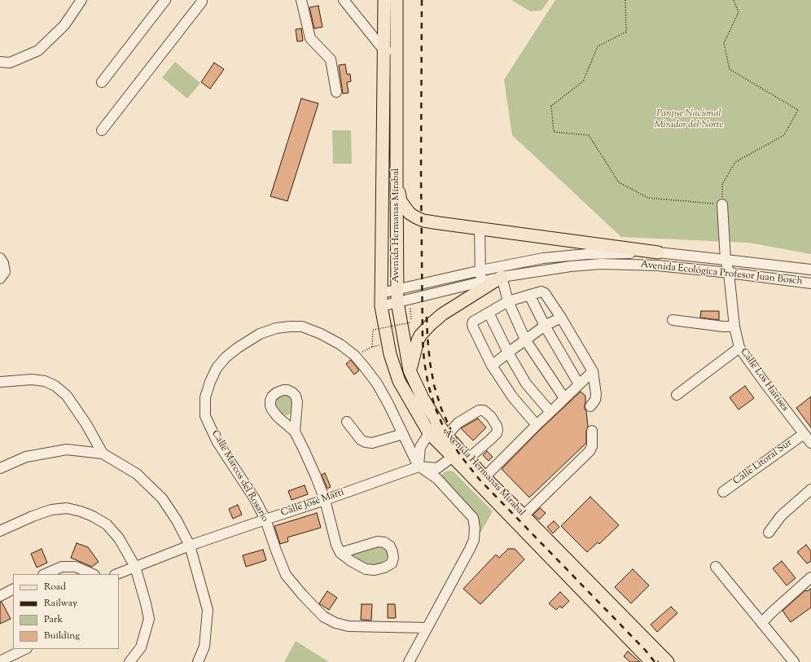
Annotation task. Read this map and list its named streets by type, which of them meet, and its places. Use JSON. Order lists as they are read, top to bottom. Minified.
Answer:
{"streets":{"main road":["Avenida Hermanas Mirabal"],"street":["Avenida Ecológica Profesor Juan Bosch","Calle Los Haitises","Calle Litoral Sur","Calle Marcos del Rosario","Calle José Martí"]},"crossings":[["Avenida Hermanas Mirabal","Avenida Ecológica Profesor Juan Bosch"],["Avenida Ecológica Profesor Juan Bosch","Calle Los Haitises"],["Calle Los Haitises","Calle Litoral Sur"],["Calle Marcos del Rosario","Calle José Martí"]],"parks":["Parque Nacional Mirador del Norte"],"legend":["Road","Railway","Park","Building"]}
